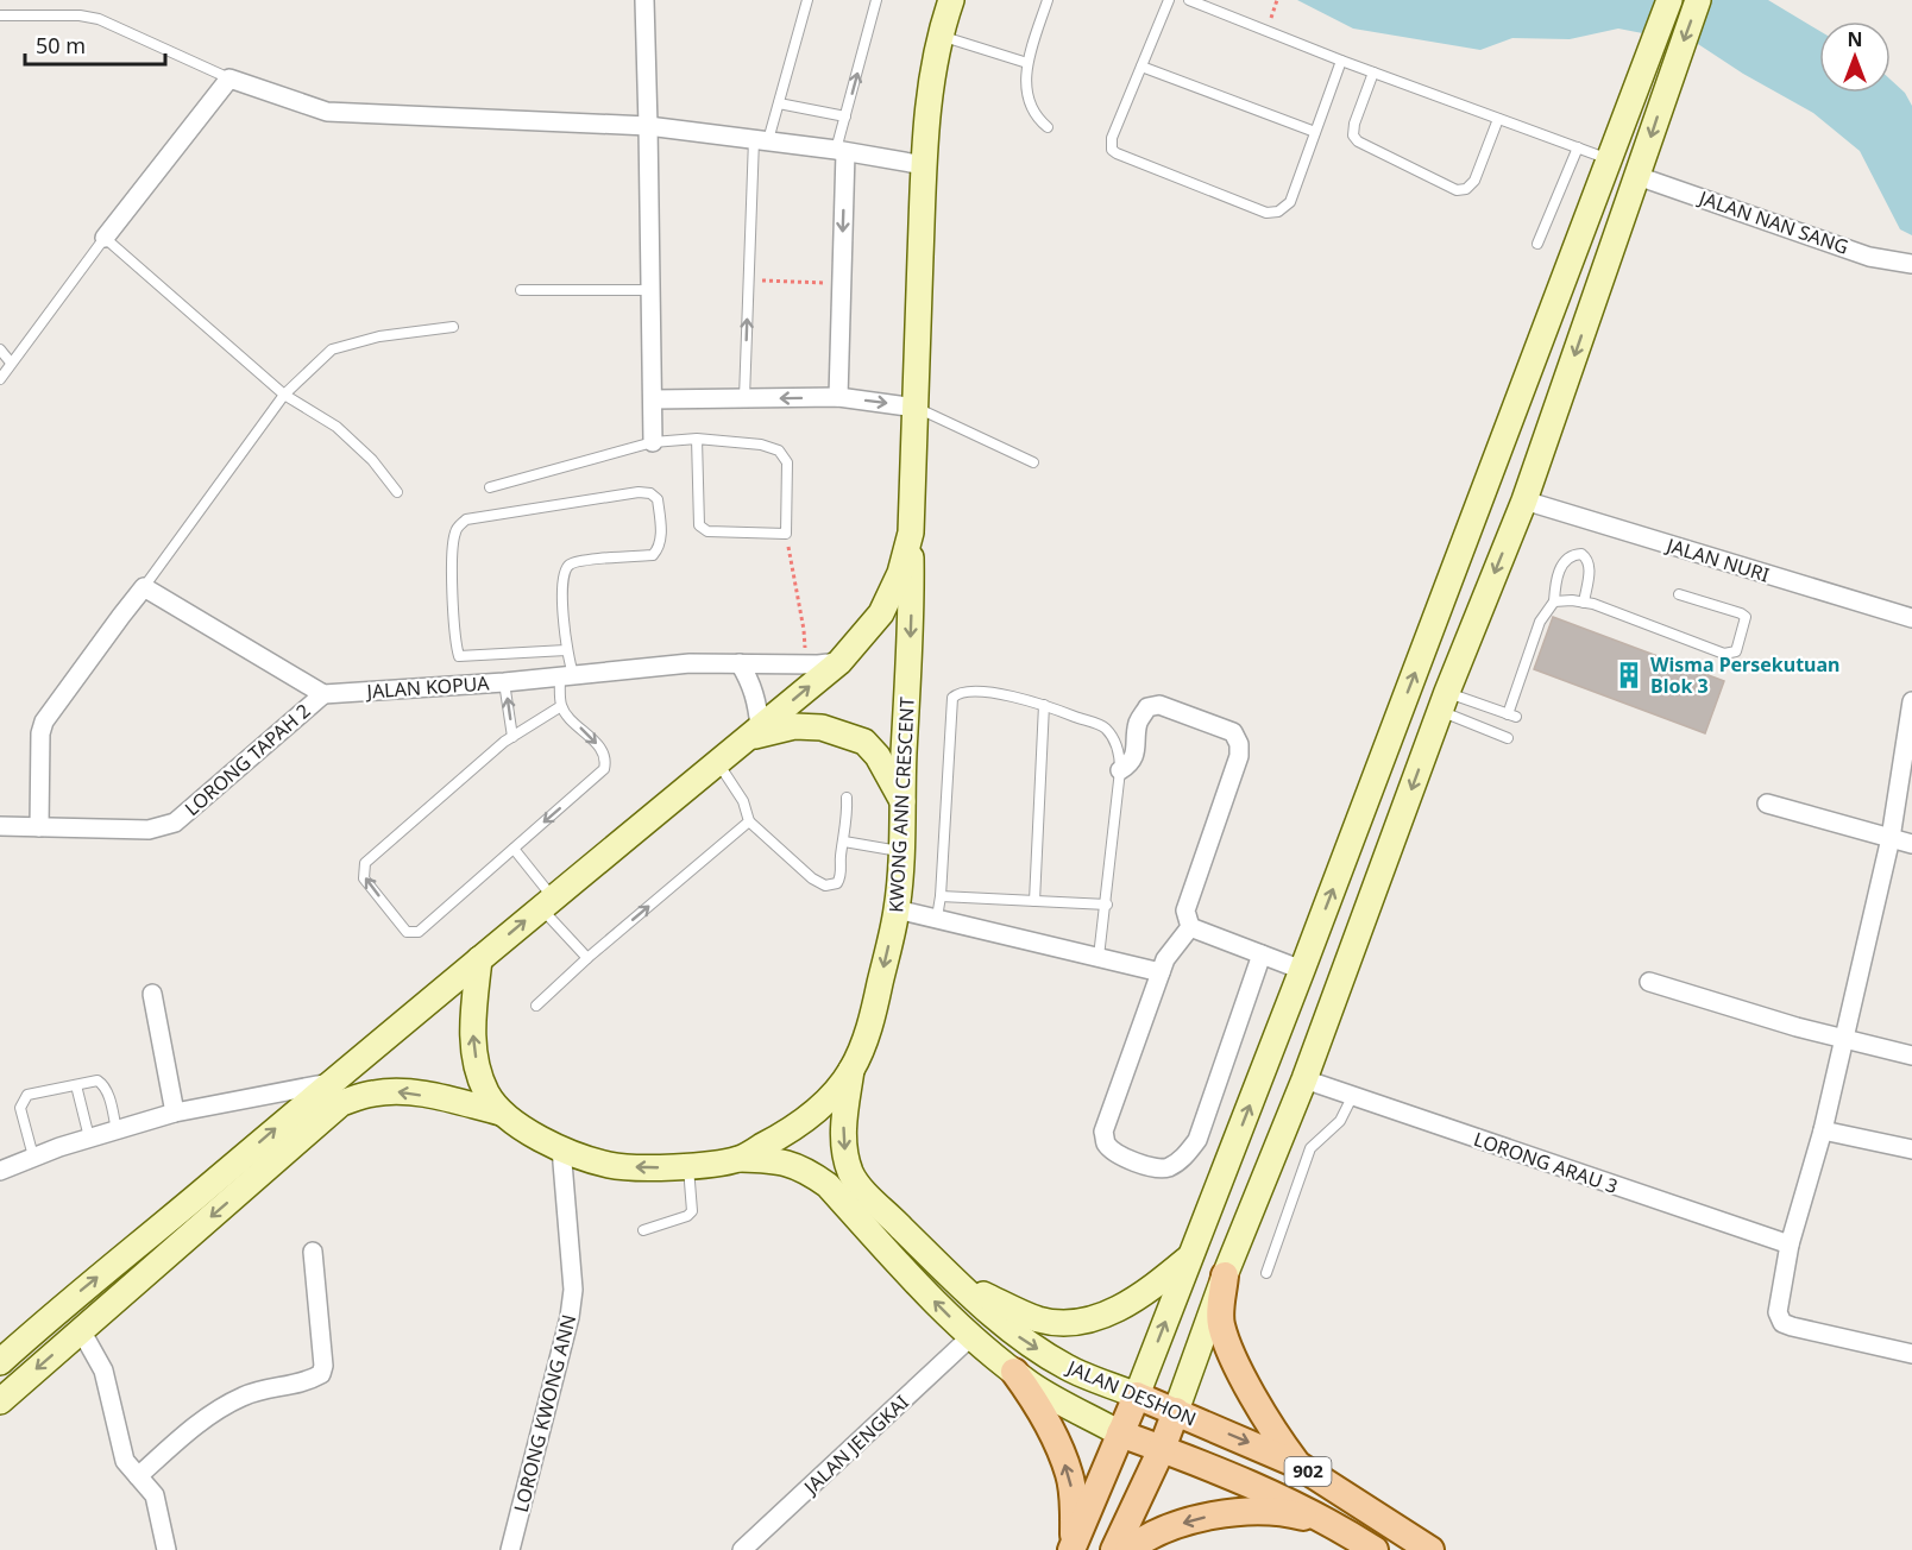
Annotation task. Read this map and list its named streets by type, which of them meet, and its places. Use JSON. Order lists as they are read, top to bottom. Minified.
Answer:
{"streets":{"main road":["KWONG ANN CRESCENT","JALAN DESHON","902"],"street":["JALAN NAN SANG","JALAN NURI","JALAN KOPUA","LORONG TAPAH 2","LORONG ARAU 3","LORONG KWONG ANN","JALAN JENGKAI"]},"crossings":[["JALAN KOPUA","LORONG TAPAH 2"],["KWONG ANN CRESCENT","JALAN DESHON"],["KWONG ANN CRESCENT","LORONG KWONG ANN"],["JALAN DESHON","JALAN JENGKAI"]],"places":{"building":["Wisma Persekutuan Blok 3"]},"scale_bar":"50 m","north":"top"}
